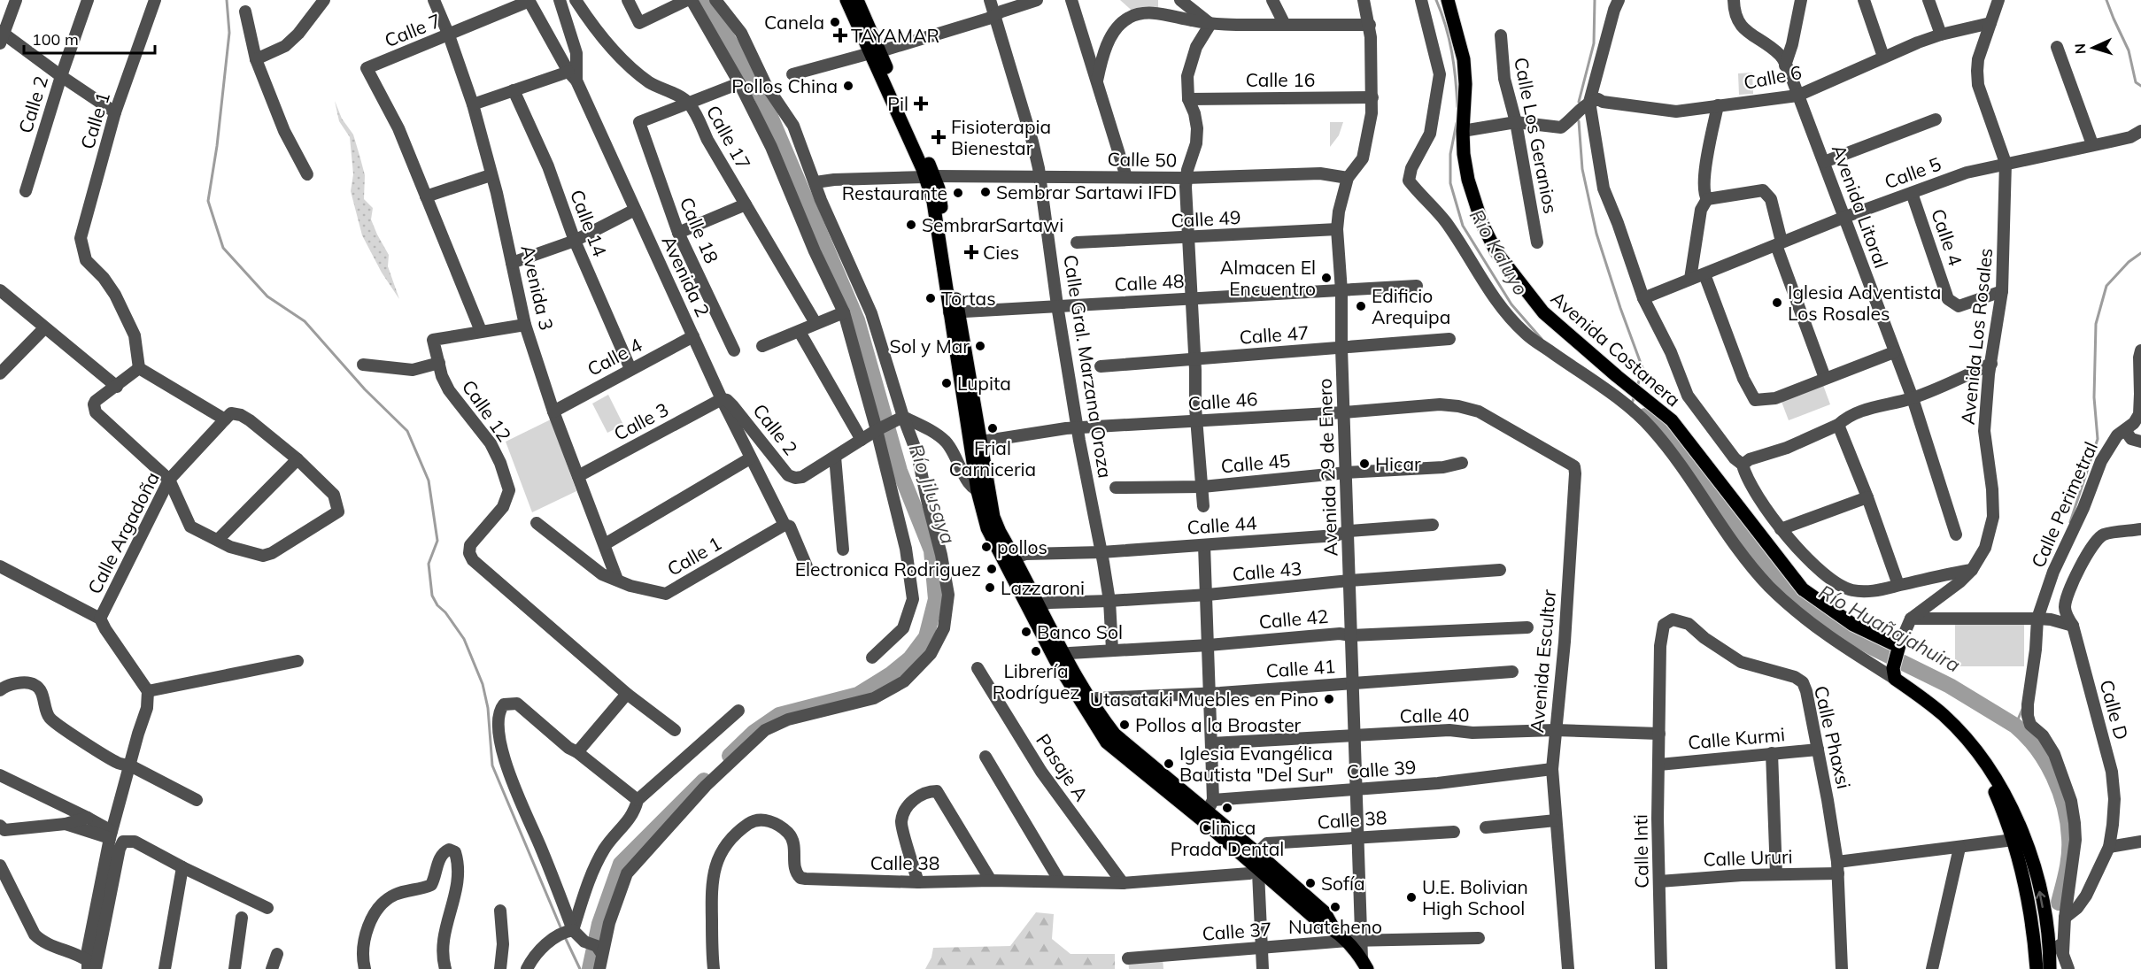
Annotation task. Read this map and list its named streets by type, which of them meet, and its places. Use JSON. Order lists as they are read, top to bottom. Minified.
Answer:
{"streets":{"main road":["Avenida Los Rosales","Avenida Costanera"],"street":["Calle 7","Calle 6","Calle 16","Calle 2","Calle 1","Calle Los Geranios","Calle 17","Calle 50","Calle 5","Avenida Litoral","Calle 49","Calle 14","Calle 18","Calle 4","Avenida 2","Calle 48","Avenida 3","Calle 47","Calle Gral. Marzana Oroza","Calle 46","Calle 12","Calle 3","Calle 45","Avenida 29 de Enero","Calle Perimetral","Calle 44","Calle Argadoña","Calle 43","Calle 42","Avenida Escultor","Calle 41","Calle D","Calle 40","Calle Phaxsi","Calle Kurmi","Pasaje A","Calle 39","Calle 38","Calle Inti","Calle Ururi","Calle 37"]},"crossings":[["Calle 7","Avenida 2"],["Calle 7","Avenida 3"],["Calle 6","Avenida Litoral"],["Calle 6","Avenida Los Rosales"],["Calle 16","Avenida 29 de Enero"],["Calle 2","Avenida 2"],["Calle 2","Avenida 3"],["Calle 2","Calle 3"],["Calle 1","Avenida 2"],["Calle 1","Avenida 3"],["Calle 17","Calle 18"],["Calle 50","Calle Gral. Marzana Oroza"],["Calle 50","Avenida 29 de Enero"],["Calle 5","Avenida Litoral"],["Calle 5","Calle 4"],["Calle 5","Avenida Los Rosales"],["Calle 49","Avenida 29 de Enero"],["Calle 14","Calle 4"],["Calle 4","Avenida 2"],["Calle 4","Avenida 3"],["Calle 4","Avenida Los Rosales"],["Avenida 2","Calle 3"],["Calle 48","Calle Gral. Marzana Oroza"],["Calle 48","Avenida 29 de Enero"],["Avenida 3","Calle 3"],["Calle 47","Avenida 29 de Enero"],["Avenida Los Rosales","Avenida Costanera"],["Avenida Costanera","Calle Perimetral"],["Avenida Costanera","Calle Ururi"],["Calle Gral. Marzana Oroza","Calle 46"],["Calle Gral. Marzana Oroza","Calle 44"],["Calle Gral. Marzana Oroza","Calle 43"],["Calle Gral. Marzana Oroza","Calle 42"],["Calle 46","Avenida 29 de Enero"],["Calle 46","Avenida Escultor"],["Calle 45","Avenida 29 de Enero"],["Avenida 29 de Enero","Calle 44"],["Avenida 29 de Enero","Calle 43"],["Avenida 29 de Enero","Calle 42"],["Avenida 29 de Enero","Calle 41"],["Avenida 29 de Enero","Calle 40"],["Avenida 29 de Enero","Calle 39"],["Avenida 29 de Enero","Calle 38"],["Avenida 29 de Enero","Calle 37"],["Calle Perimetral","Calle D"],["Avenida Escultor","Calle 40"],["Avenida Escultor","Calle 39"],["Calle 40","Calle Phaxsi"],["Calle 40","Calle Inti"],["Calle Phaxsi","Calle Kurmi"],["Calle Phaxsi","Calle Inti"],["Calle Phaxsi","Calle Ururi"],["Calle Kurmi","Calle Inti"],["Pasaje A","Calle 38"],["Calle Inti","Calle Ururi"]],"water":["Rio Kaluyo","Río Jilusaya","Río Huañajahuira"],"places":{"other":["Canela","Pollos China","Sembrar Sartawi IFD","Restaurante","SembrarSartawi","Almacen El Encuentro","Tortas","Iglesia Adventista Los Rosales","Edificio Arequipa","Sol y Mar","Lupita","Frial Carniceria","Hicar","pollos","Electronica Rodriguez","Lazzaroni","Banco Sol","Librería Rodríguez","Utasataki Muebles en Pino","Pollos a la Broaster","Iglesia Evangélica Bautista \"Del Sur\"","Clinica Prada Dental","Sofía","U.E. Bolivian High School","Nuatcheno"],"health":["TAYAMAR","Pil","Fisioterapia Bienestar","Cies"]},"scale_bar":"100 m","north":"left"}
